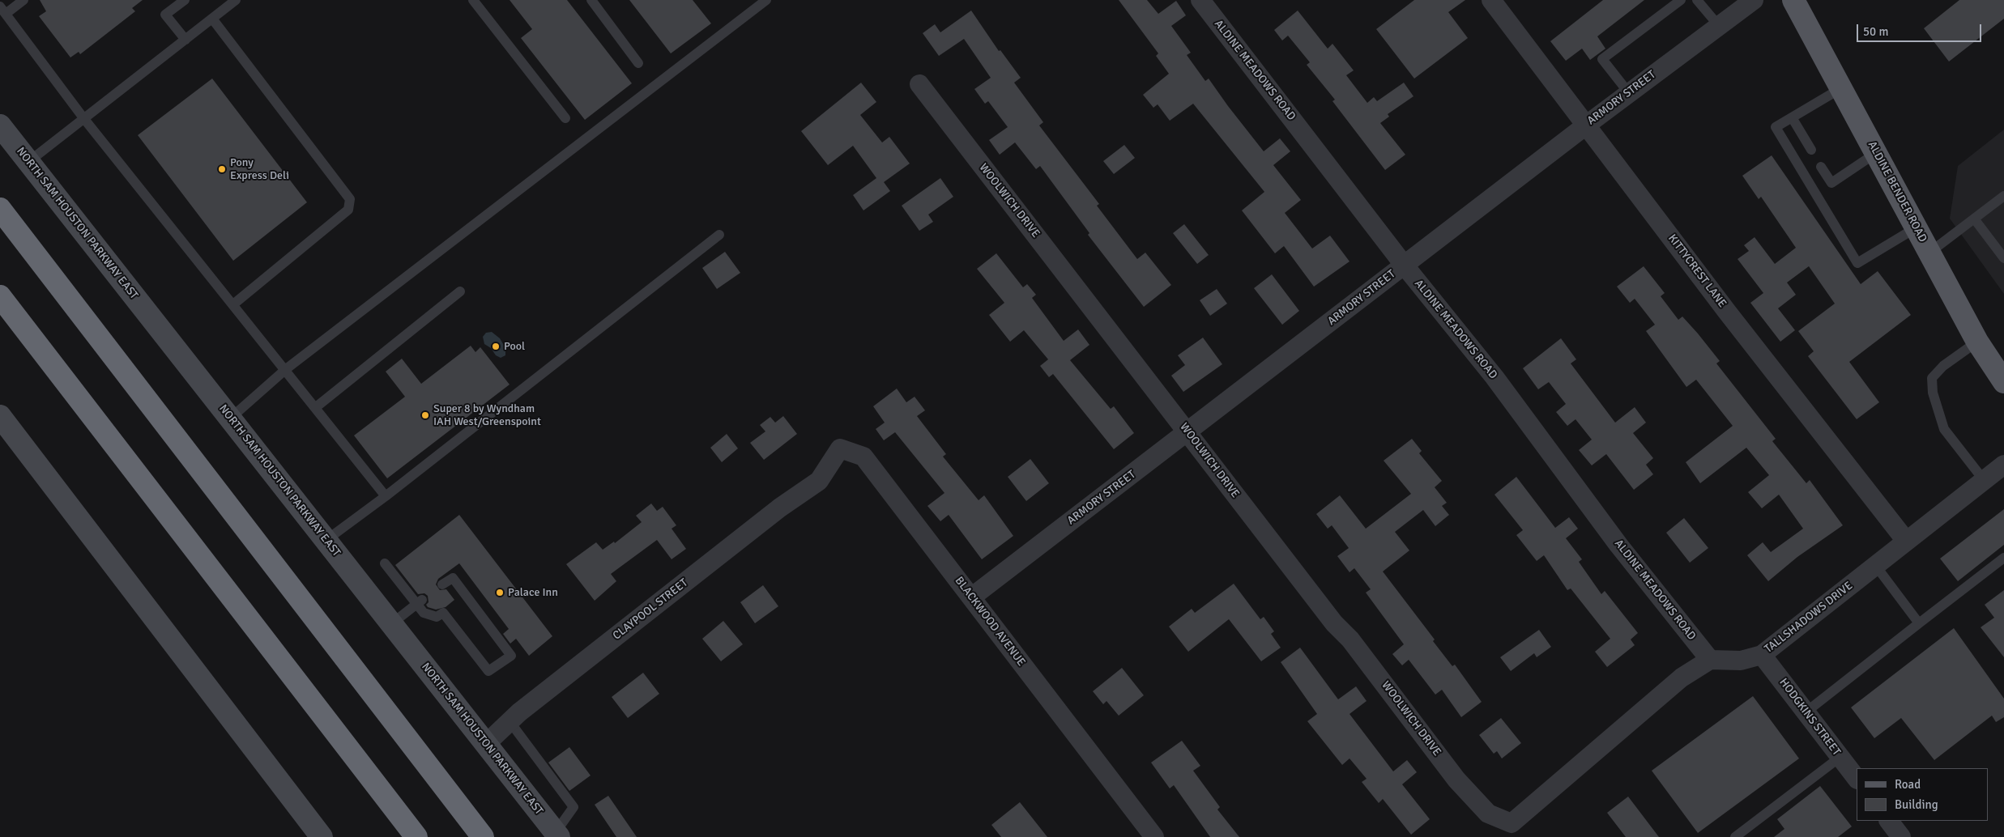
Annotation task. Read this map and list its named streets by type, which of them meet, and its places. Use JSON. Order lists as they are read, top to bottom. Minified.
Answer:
{"streets":{"main road":["ALDINE BENDER ROAD","NORTH SAM HOUSTON PARKWAY EAST"],"street":["ALDINE MEADOWS ROAD","ARMORY STREET","WOOLWICH DRIVE","KITTYCREST LANE","CLAYPOOL STREET","TALLSHADOWS DRIVE","BLACKWOOD AVENUE","HODGKINS STREET"]},"crossings":[["ALDINE MEADOWS ROAD","ARMORY STREET"],["ALDINE MEADOWS ROAD","WOOLWICH DRIVE"],["ALDINE MEADOWS ROAD","TALLSHADOWS DRIVE"],["ARMORY STREET","WOOLWICH DRIVE"],["ARMORY STREET","KITTYCREST LANE"],["ARMORY STREET","BLACKWOOD AVENUE"],["WOOLWICH DRIVE","TALLSHADOWS DRIVE"],["NORTH SAM HOUSTON PARKWAY EAST","CLAYPOOL STREET"],["KITTYCREST LANE","TALLSHADOWS DRIVE"],["CLAYPOOL STREET","BLACKWOOD AVENUE"],["TALLSHADOWS DRIVE","HODGKINS STREET"]],"places":["Pony Express Deli","Pool","Super 8 by Wyndham IAH West/Greenspoint","Palace Inn"],"legend":["Road","Building"],"scale_bar":"50 m"}
